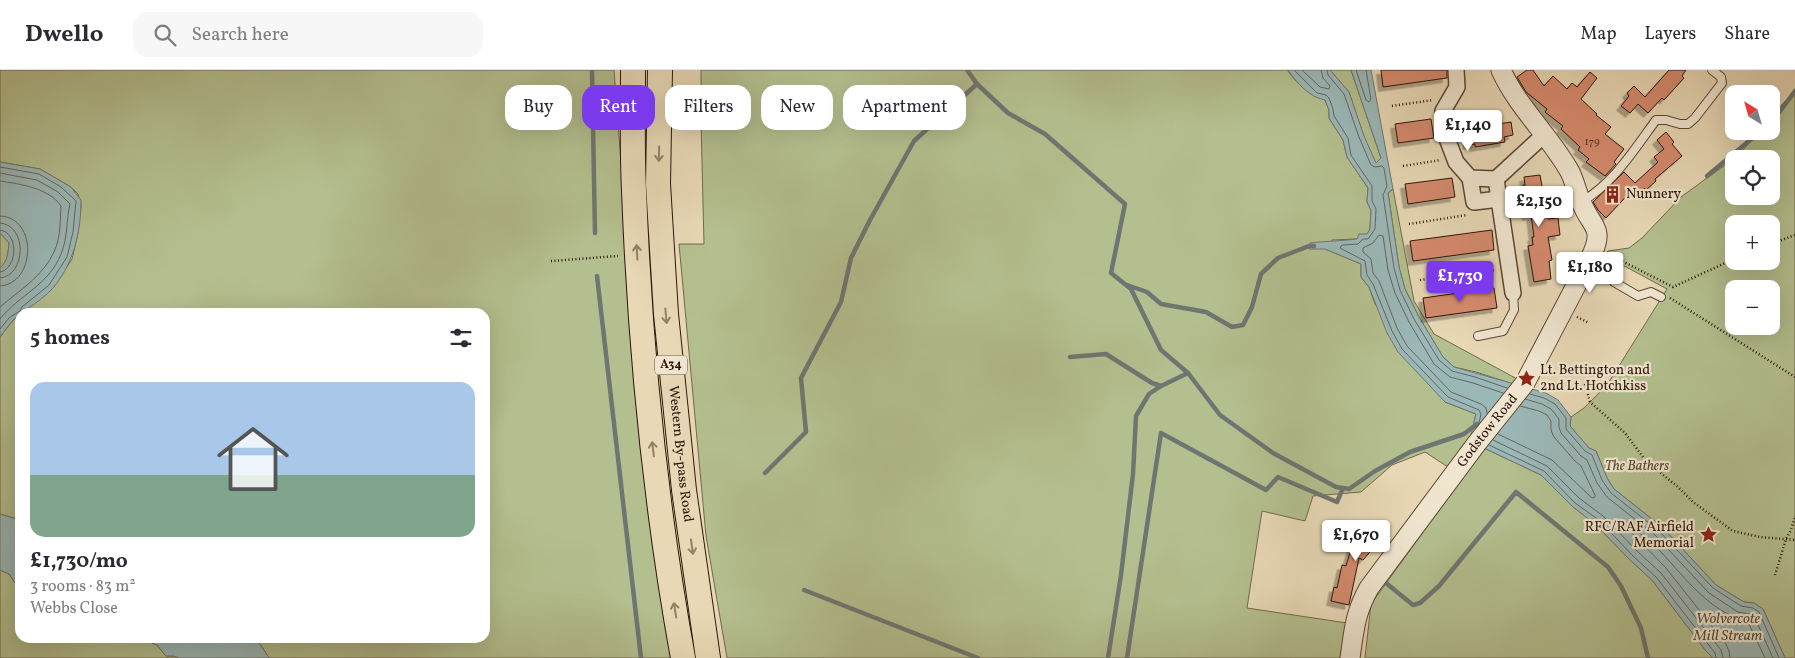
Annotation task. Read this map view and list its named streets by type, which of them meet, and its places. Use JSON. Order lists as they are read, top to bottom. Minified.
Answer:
{"streets":{"highway":["A34","Western By-pass Road"],"street":["Godstow Road"]},"water":["Wolvercote Mill Stream"],"parks":["The Bathers"],"places":{"building":["Nunnery"],"place":["Lt. Bettington and 2nd Lt. Hotchkiss","RFC/RAF Airfield Memorial"]},"house_numbers":["179"],"north":"top left","page":{"header":"Dwello","search":"Search here","nav":["Map","Layers","Share"],"map_buttons":["+","−"],"chip":["Buy","Rent","Filters","New","Apartment"],"price":["£1,140","£2,150","£1,180","£1,730","£1,670"],"heading":"5 homes","list":[{"name":"£1,730/mo","note":"3 rooms · 83 m² · Webbs Close"}]}}
